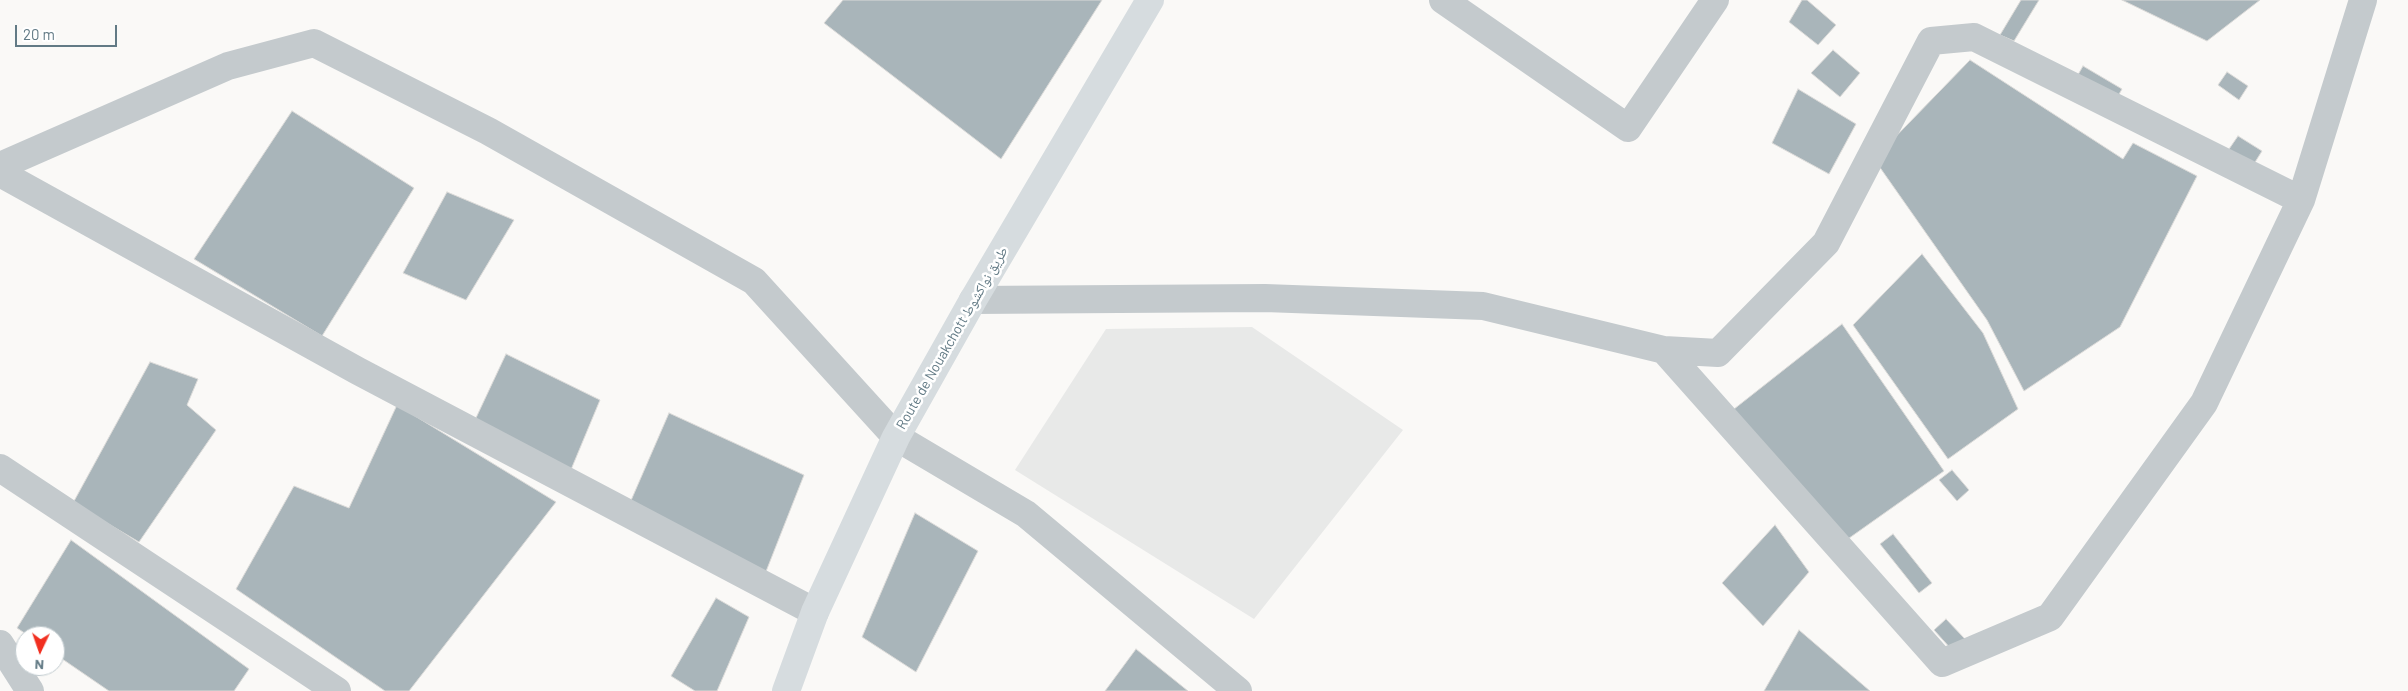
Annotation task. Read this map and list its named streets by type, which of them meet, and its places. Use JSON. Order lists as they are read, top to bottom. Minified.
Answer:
{"streets":{"highway":["Route de Nouakchott طريق نواكشوط"]},"scale_bar":"20 m","north":"bottom"}
